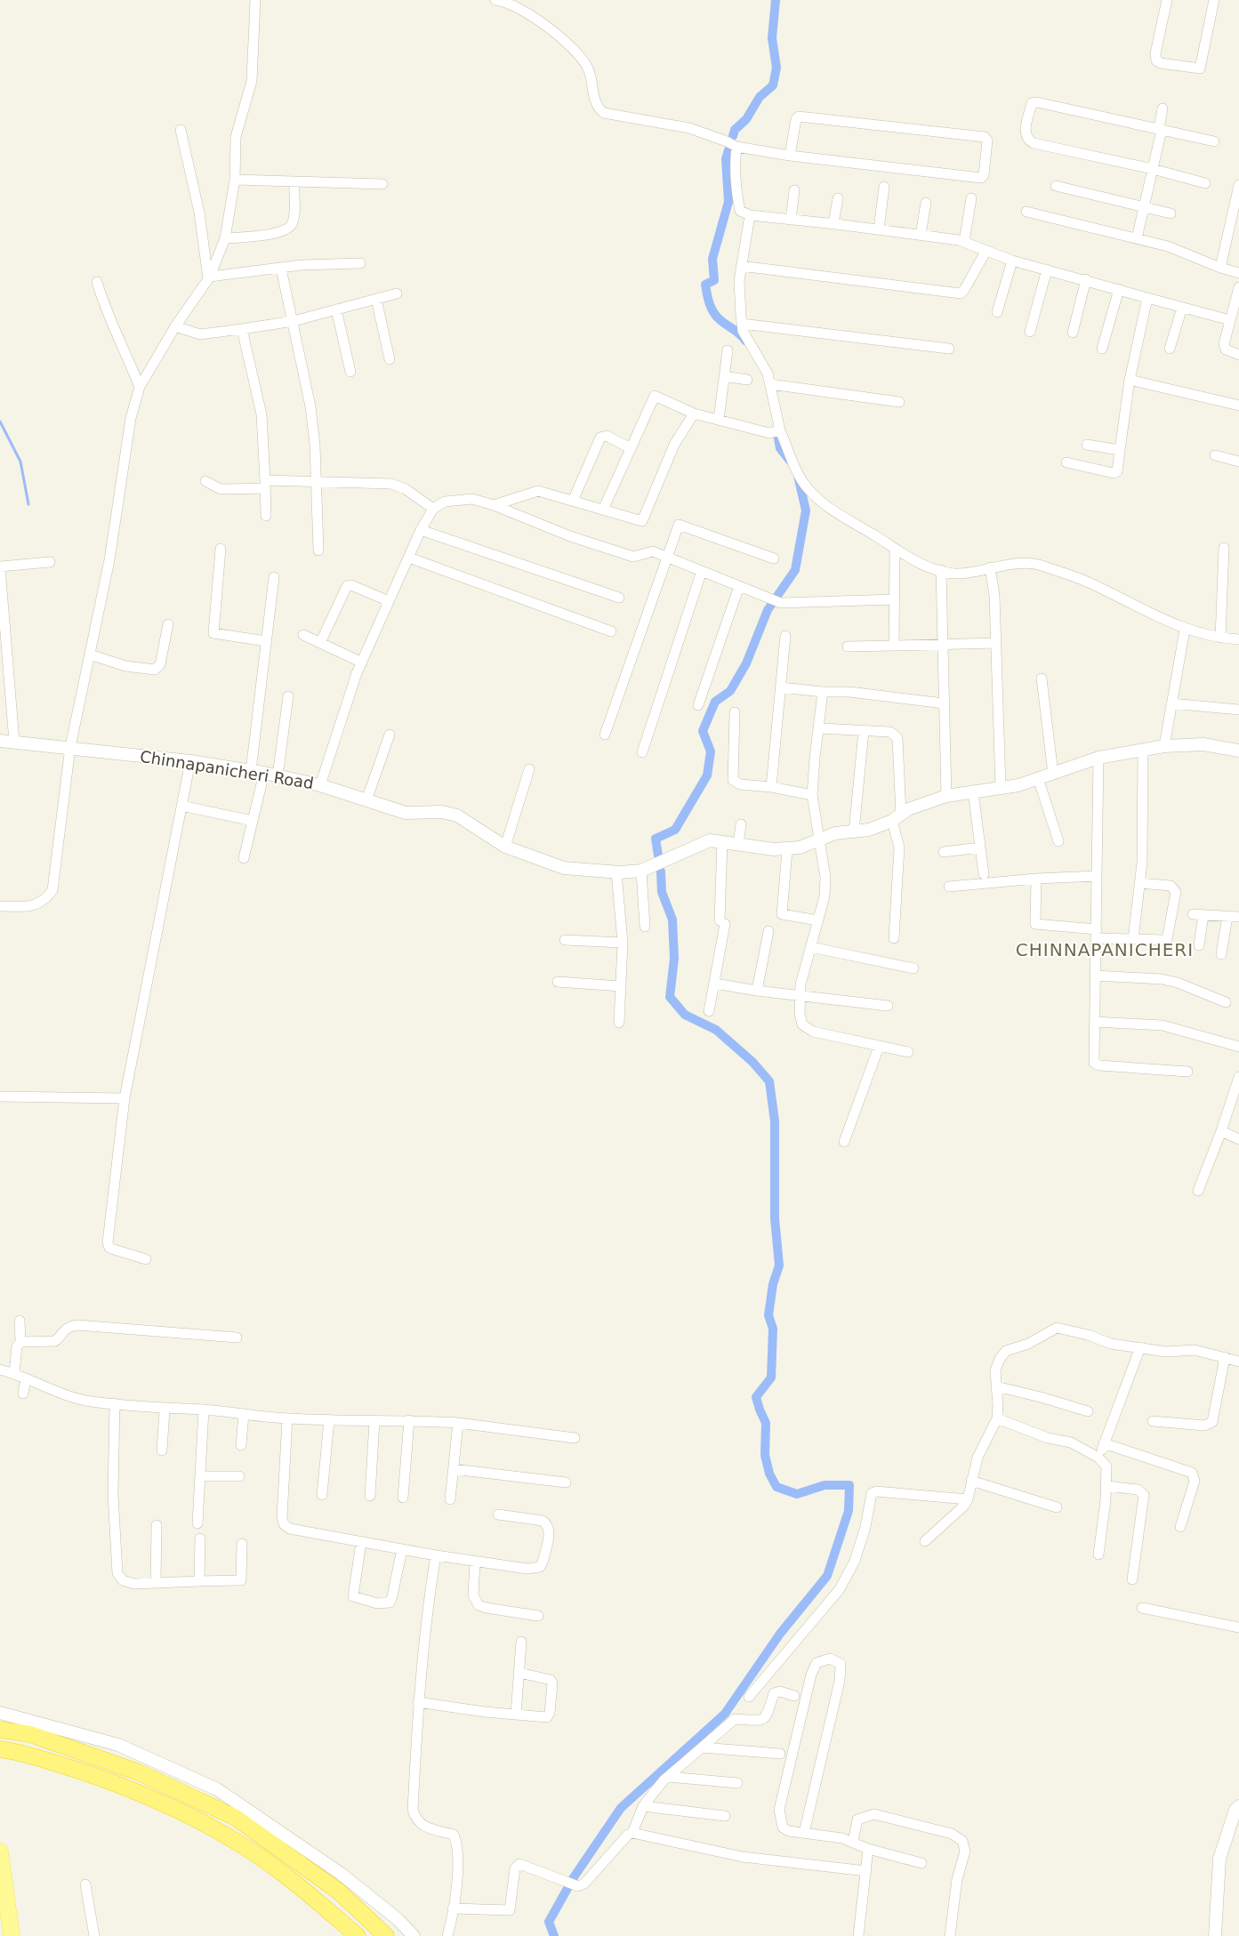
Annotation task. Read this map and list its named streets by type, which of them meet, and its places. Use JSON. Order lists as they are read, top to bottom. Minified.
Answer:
{"streets":{"street":["Chinnapanicheri Road"]},"districts":["CHINNAPANICHERI"]}
